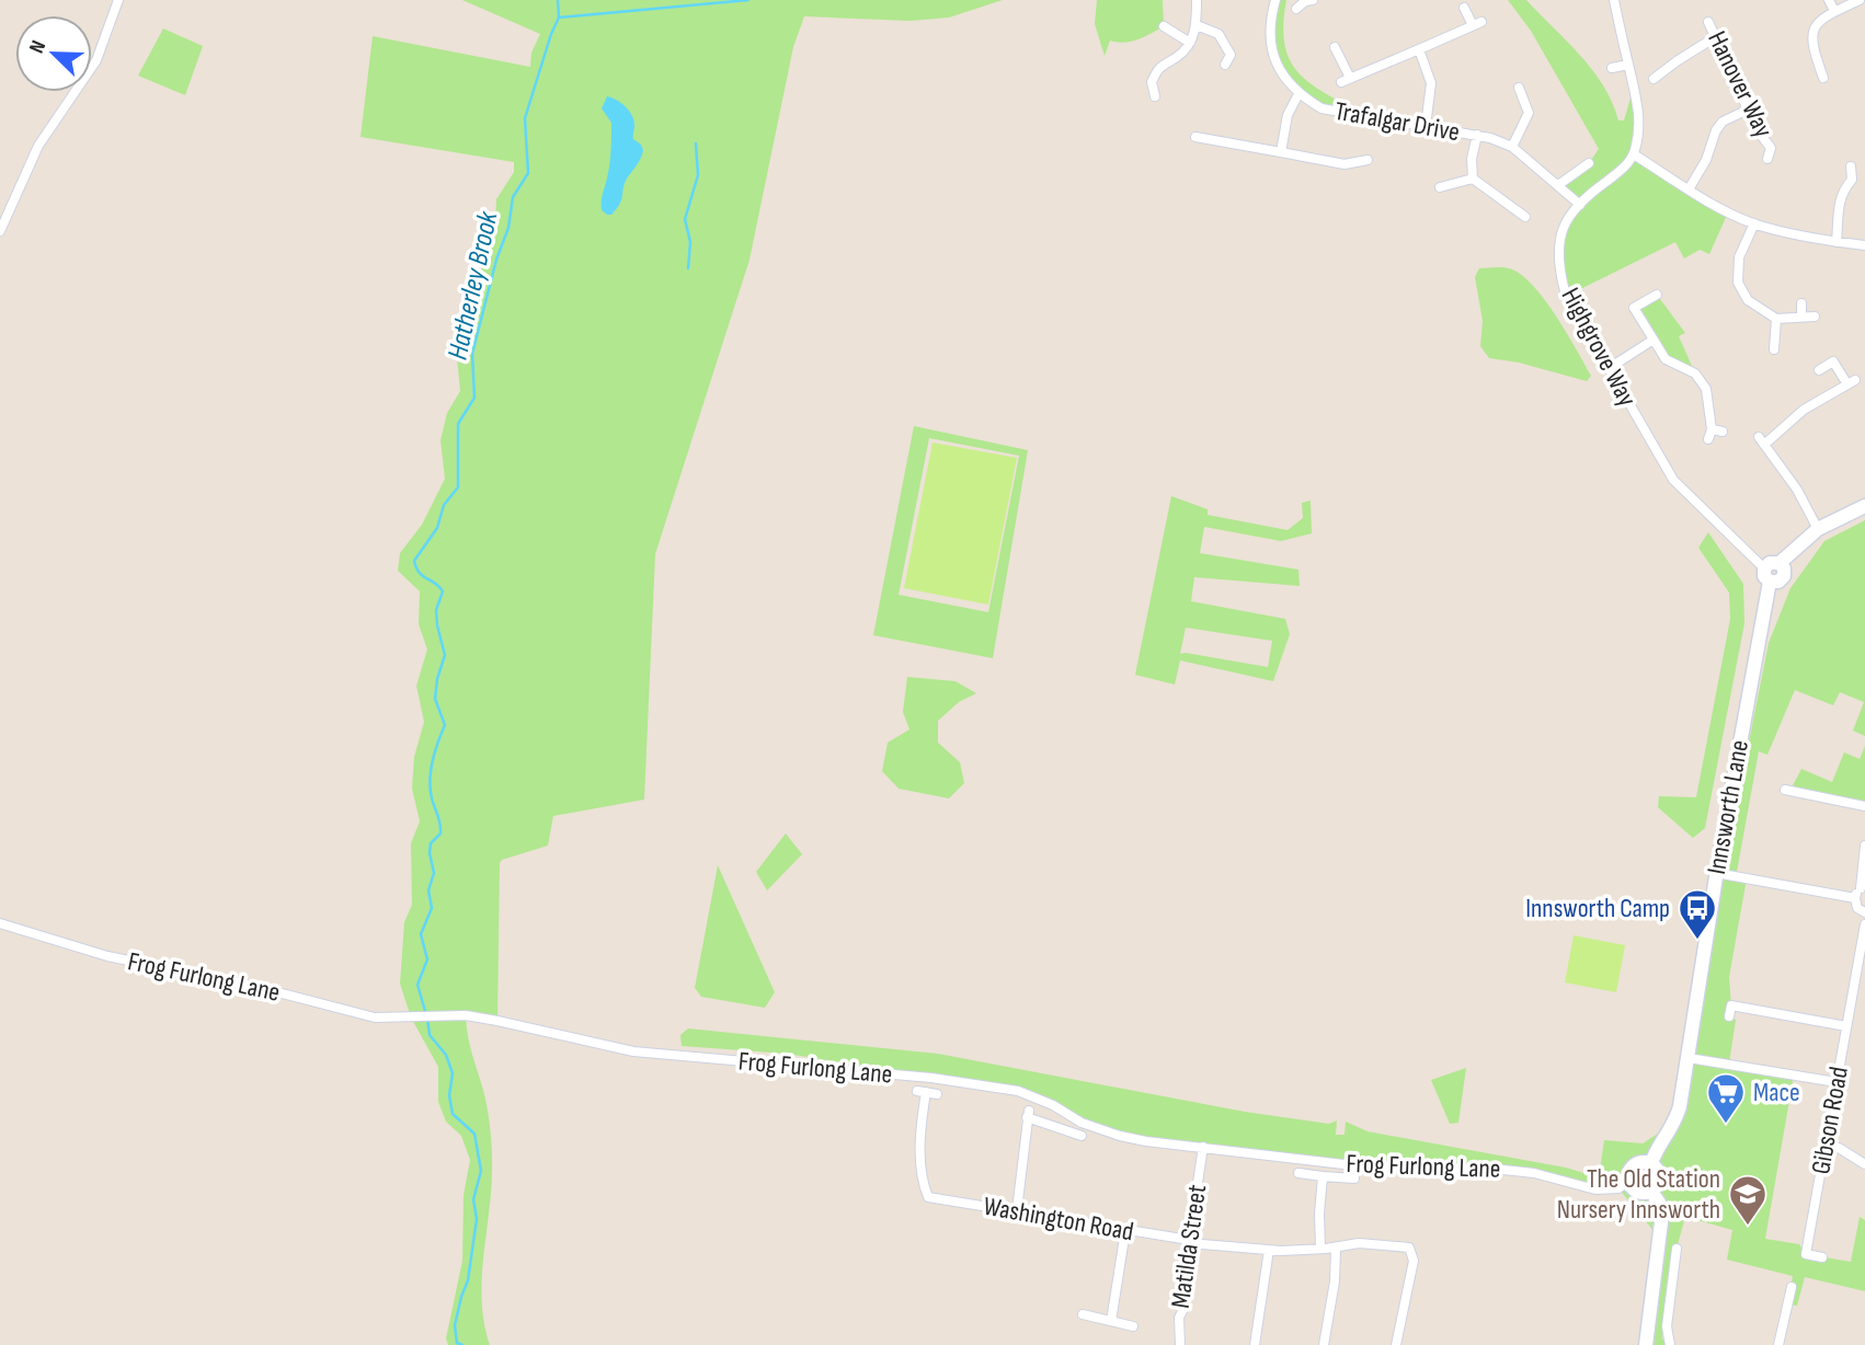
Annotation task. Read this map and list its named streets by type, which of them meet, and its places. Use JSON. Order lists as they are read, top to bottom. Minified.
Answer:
{"streets":{"street":["Hanover Way","Trafalgar Drive","Highgrove Way","Innsworth Lane","Frog Furlong Lane","Gibson Road","Washington Road","Matilda Street"]},"crossings":[["Trafalgar Drive","Highgrove Way"],["Highgrove Way","Innsworth Lane"],["Innsworth Lane","Frog Furlong Lane"],["Frog Furlong Lane","Matilda Street"],["Washington Road","Matilda Street"]],"water":["Hatherley Brook"],"places":{"bus stop":["Innsworth Camp"],"supermarket":["Mace"],"school or university":["The Old Station Nursery Innsworth"]},"north":"top left"}
